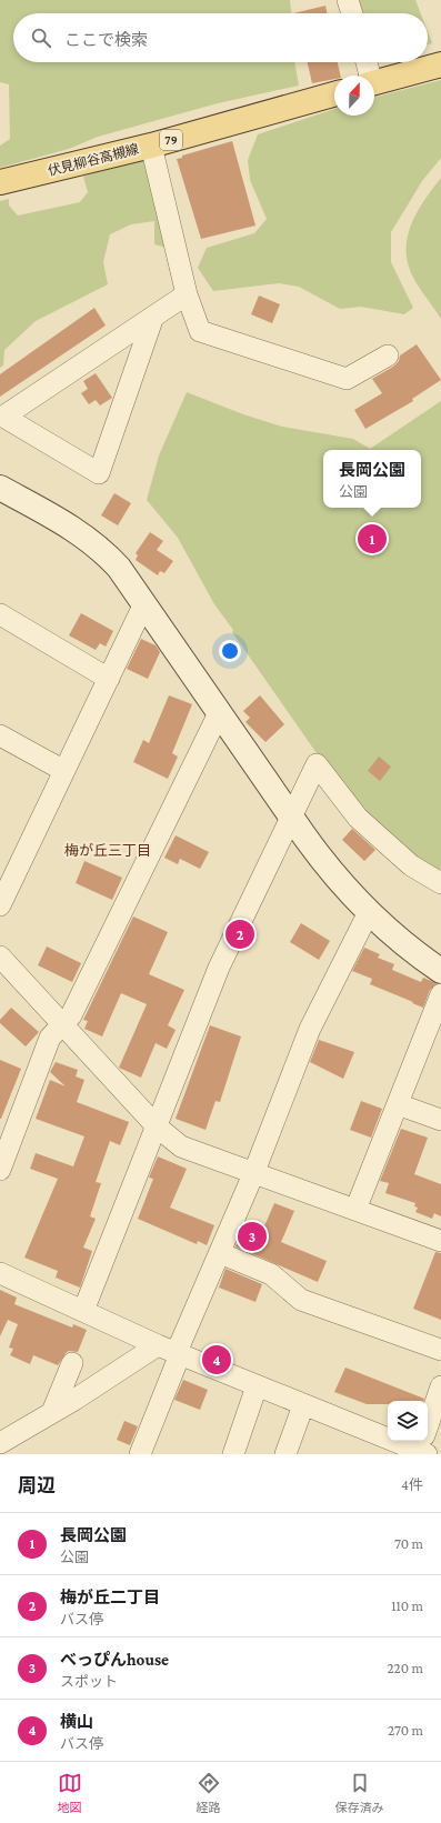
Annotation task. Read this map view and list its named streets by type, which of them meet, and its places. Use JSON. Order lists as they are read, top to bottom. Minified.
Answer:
{"streets":{"main road":["79","伏見柳谷高槻線"]},"districts":["梅が丘三丁目"],"north":"top","page":{"search":"ここで検索","popup":["長岡公園","公園"],"pins":["1","2","3","4"],"heading":["周辺","4件"],"list":[{"mark":"1","name":"長岡公園","note":"公園","value":"70 m"},{"mark":"2","name":"梅が丘二丁目","note":"バス停","value":"110 m"},{"mark":"3","name":"べっぴんhouse","note":"スポット","value":"220 m"},{"mark":"4","name":"横山","note":"バス停","value":"270 m"}],"nav":["地図","経路","保存済み"]}}
